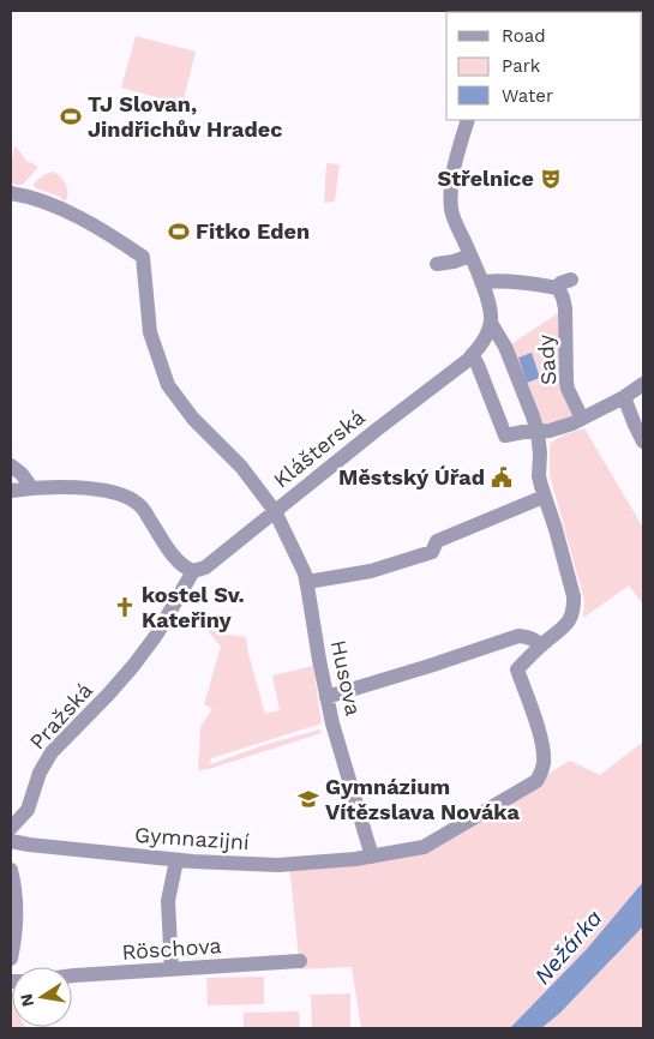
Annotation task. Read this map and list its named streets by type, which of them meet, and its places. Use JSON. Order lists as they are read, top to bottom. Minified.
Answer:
{"streets":{"street":["Sady","Klášterská","Husova","Pražská","Gymnazijní","Röschova"]},"crossings":[["Klášterská","Husova"],["Klášterská","Pražská"],["Husova","Gymnazijní"]],"water":["Nežárka"],"places":{"sports":["TJ Slovan, Jindřichův Hradec","Fitko Eden"],"theatre":["Střelnice"],"public building":["Městský Úřad"],"church":["kostel Sv. Kateřiny"],"school or university":["Gymnázium Vítězslava Nováka"]},"legend":["Road","Park","Water"],"north":"left"}
